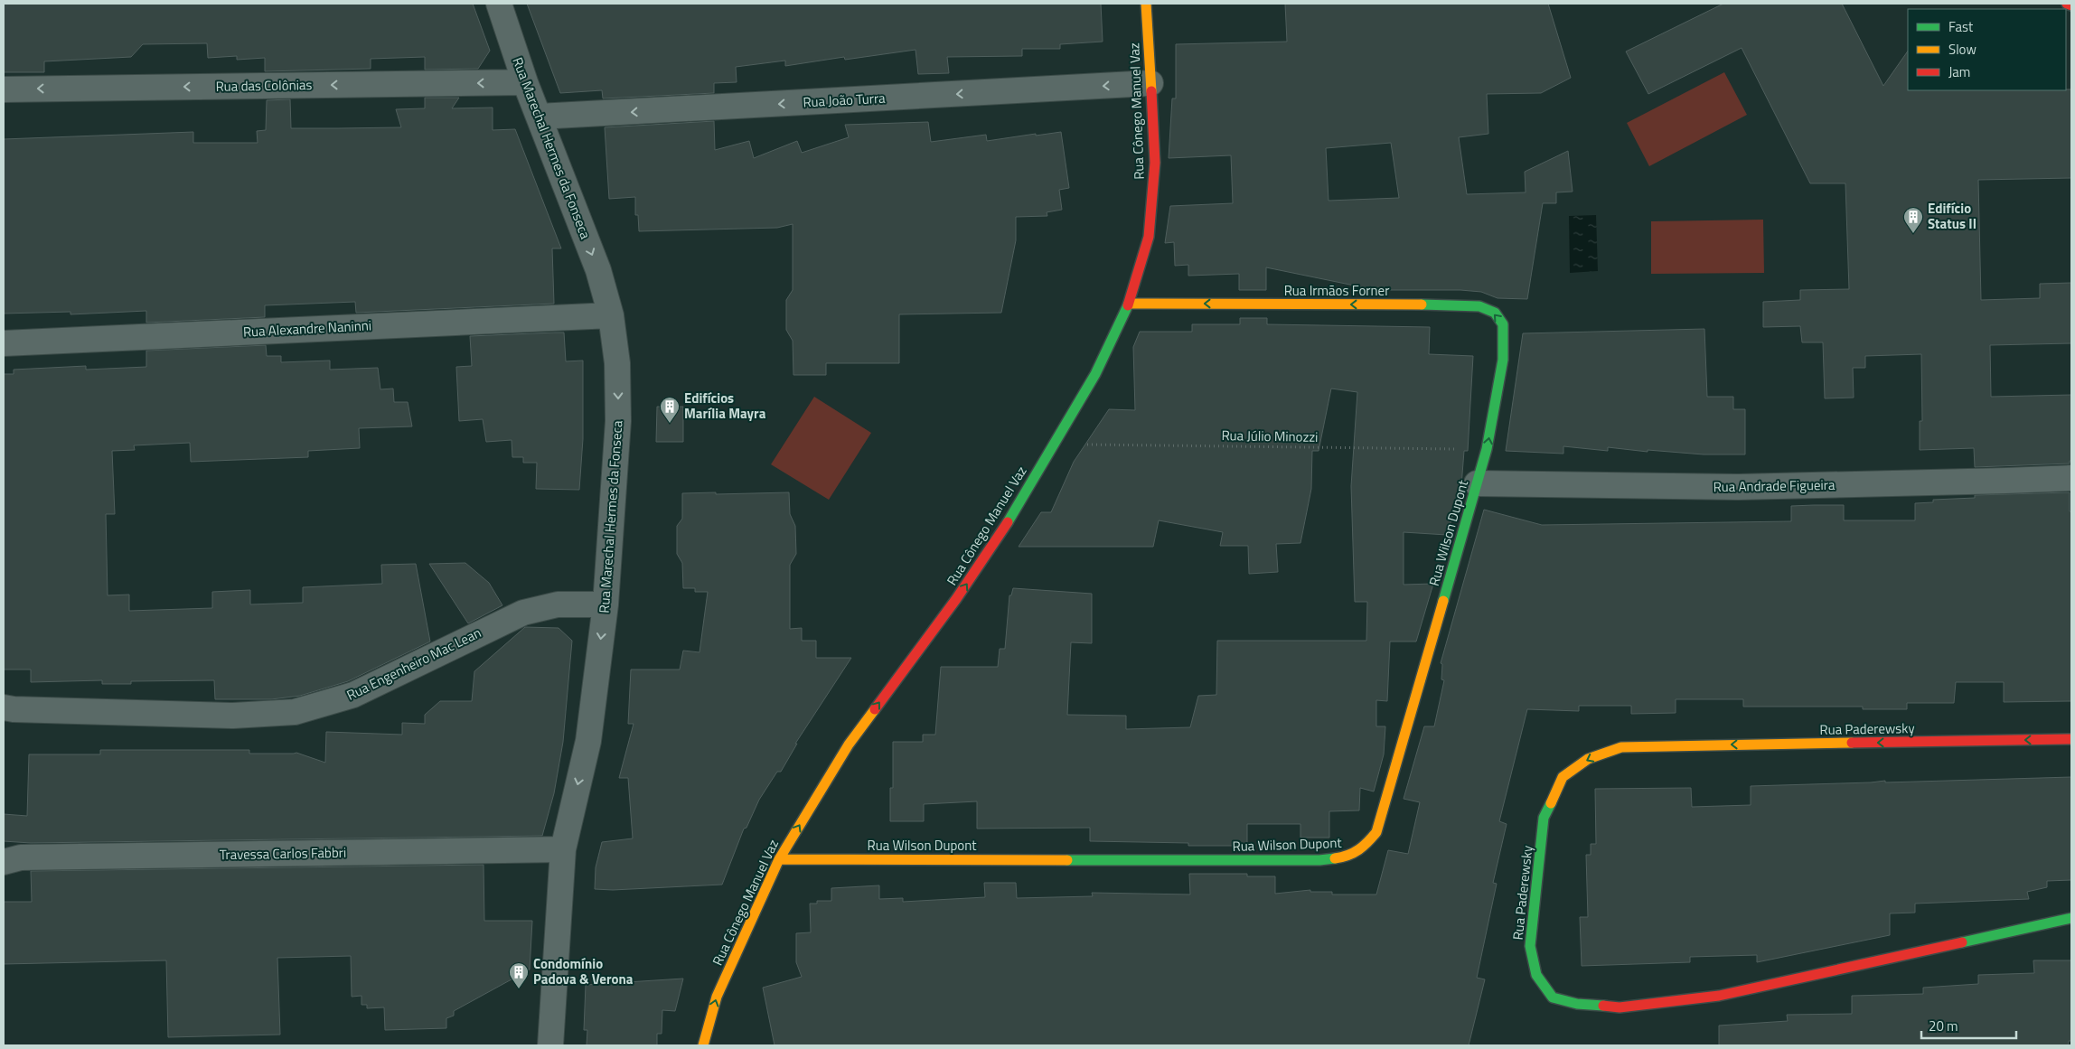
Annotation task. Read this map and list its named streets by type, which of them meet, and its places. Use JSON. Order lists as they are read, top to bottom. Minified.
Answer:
{"streets":{"street":["Rua das Colônias","Rua João Turra","Rua Cônego Manuel Vaz","Rua Marechal Hermes da Fonseca","Rua Irmãos Forner","Rua Alexandre Naninni","Rua Andrade Figueira","Rua Wilson Dupont","Rua Engenheiro Mac Lean","Rua Paderewsky","Travessa Carlos Fabbri"],"path":["Rua Júlio Minozzi"]},"crossings":[["Rua das Colônias","Rua Marechal Hermes da Fonseca"],["Rua João Turra","Rua Cônego Manuel Vaz"],["Rua João Turra","Rua Marechal Hermes da Fonseca"],["Rua Cônego Manuel Vaz","Rua Irmãos Forner"],["Rua Cônego Manuel Vaz","Rua Júlio Minozzi"],["Rua Cônego Manuel Vaz","Rua Wilson Dupont"],["Rua Marechal Hermes da Fonseca","Rua Alexandre Naninni"],["Rua Marechal Hermes da Fonseca","Rua Engenheiro Mac Lean"],["Rua Marechal Hermes da Fonseca","Travessa Carlos Fabbri"],["Rua Irmãos Forner","Rua Wilson Dupont"],["Rua Júlio Minozzi","Rua Wilson Dupont"],["Rua Andrade Figueira","Rua Wilson Dupont"]],"one_way":["Rua das Colônias","Rua João Turra","Rua Cônego Manuel Vaz","Rua Marechal Hermes da Fonseca","Rua Irmãos Forner"],"places":{"building":["Edifício Status II","Edifícios Marília Mayra","Condomínio Padova & Verona"]},"legend":["Fast","Slow","Jam"],"scale_bar":"20 m"}
